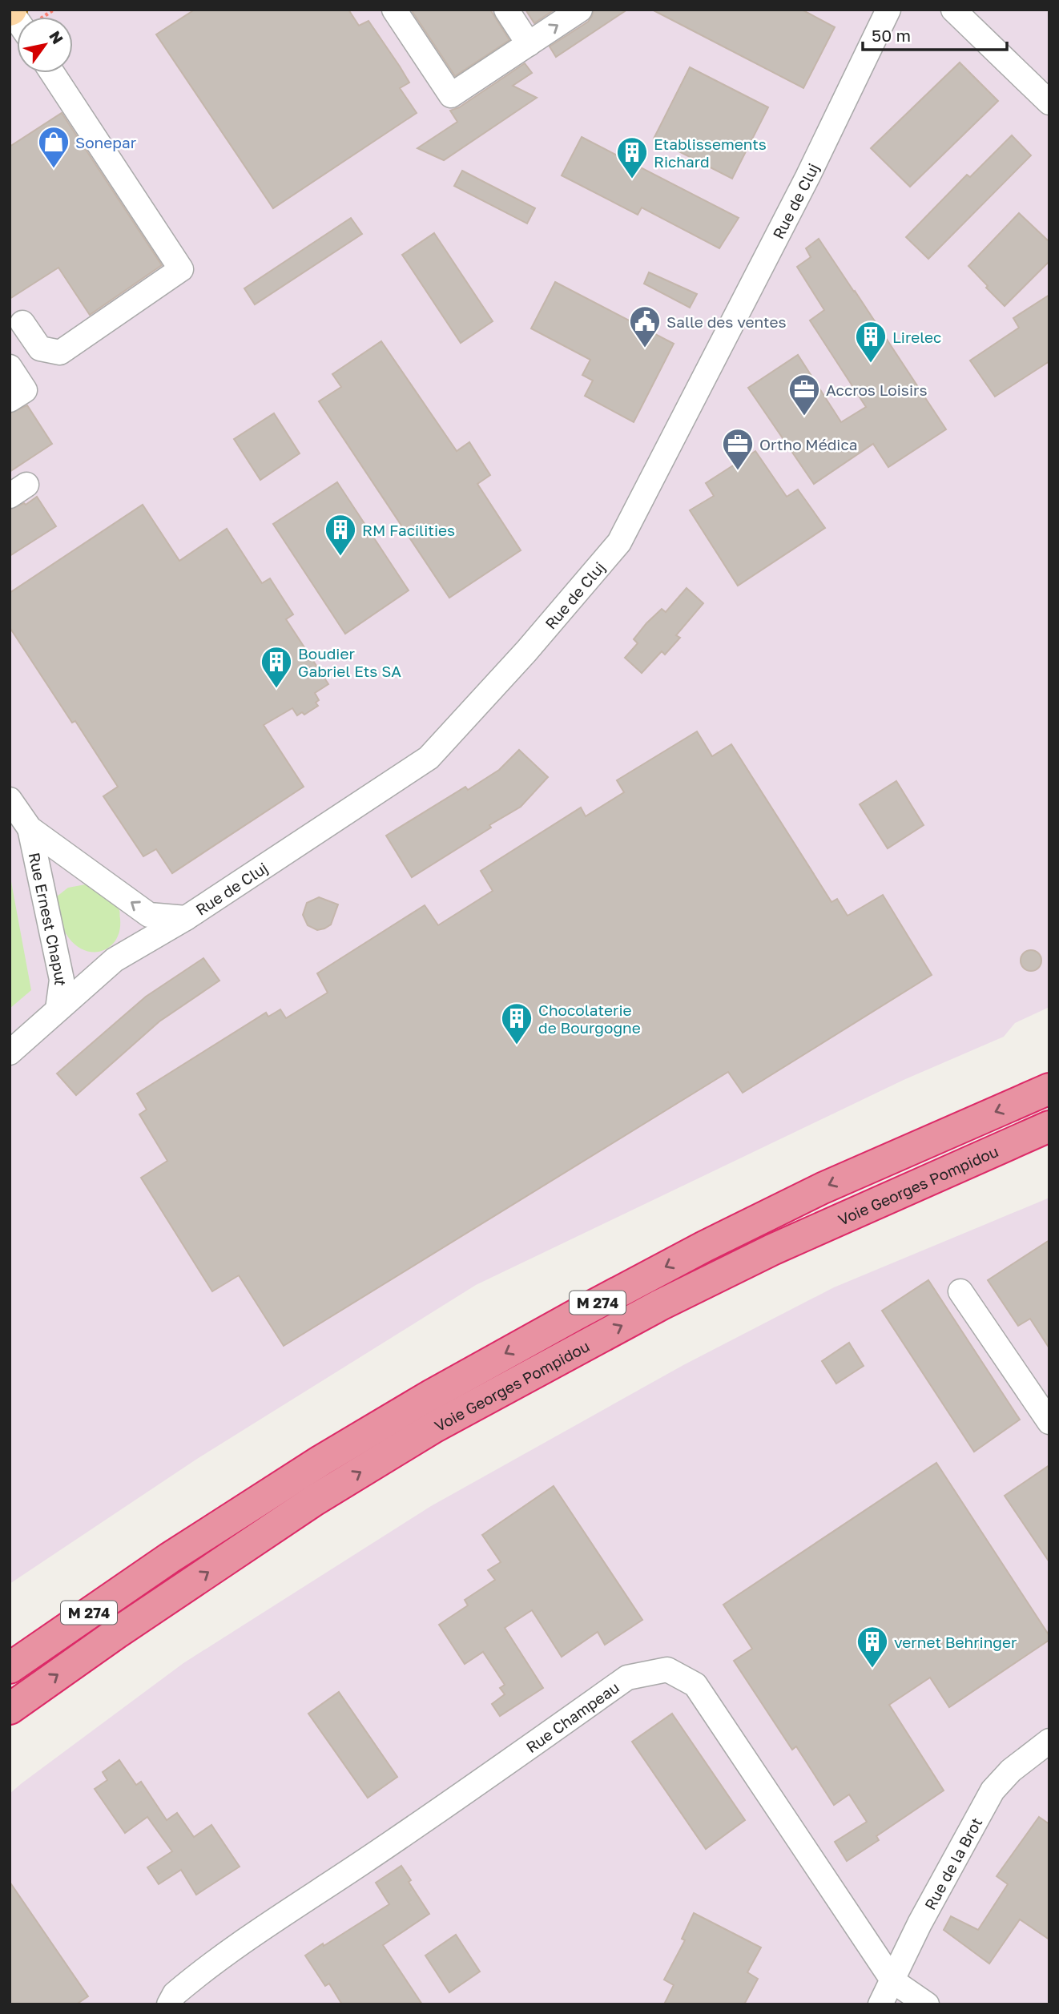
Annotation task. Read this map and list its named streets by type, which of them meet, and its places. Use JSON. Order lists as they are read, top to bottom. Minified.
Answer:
{"streets":{"highway":["Voie Georges Pompidou","M 274"],"street":["Rue de Cluj","Rue Ernest Chaput","Rue Champeau","Rue de la Brot"]},"crossings":[["Rue de Cluj","Rue Ernest Chaput"],["Rue Champeau","Rue de la Brot"]],"one_way":["Rue Ernest Chaput"],"places":{"shop":["Sonepar"],"building":["Etablissements Richard","Lirelec","RM Facilities","Boudier Gabriel Ets SA","Chocolaterie de Bourgogne","vernet Behringer"],"public building":["Salle des ventes"],"office":["Accros Loisirs","Ortho Médica"]},"scale_bar":"50 m","north":"top right"}
